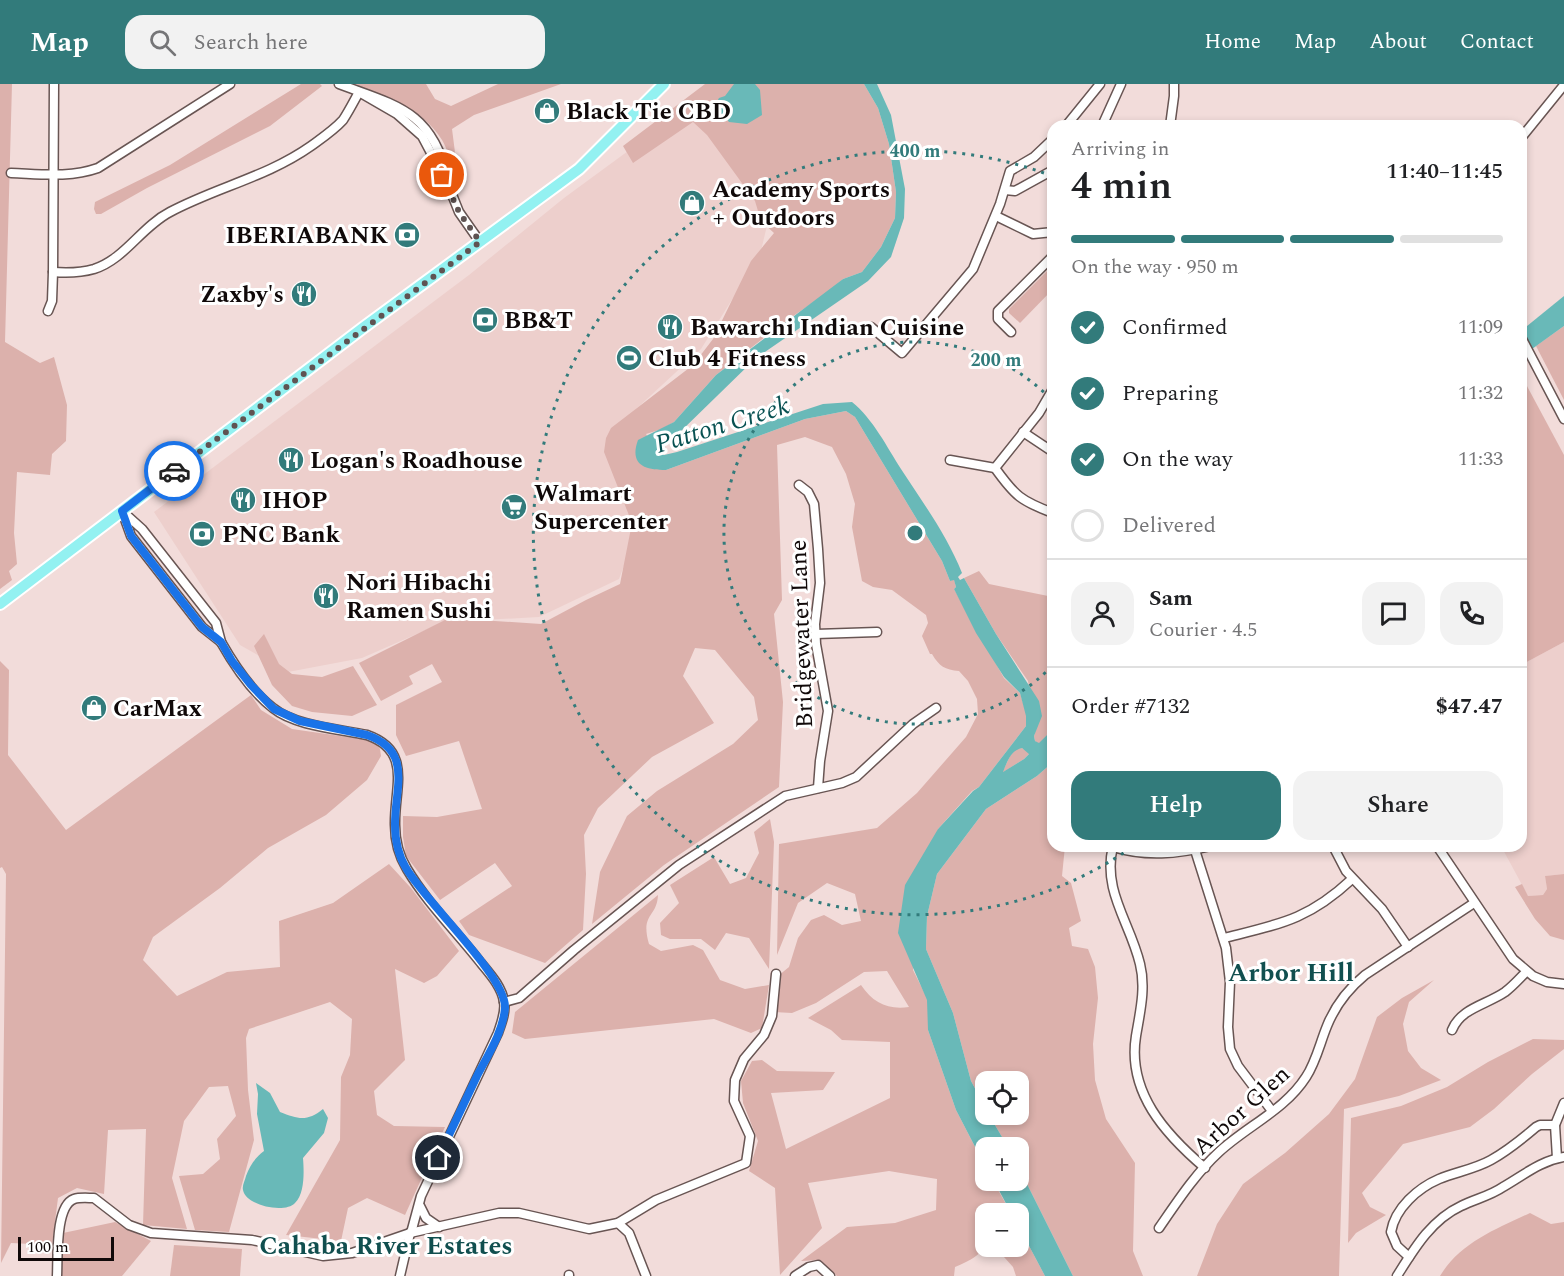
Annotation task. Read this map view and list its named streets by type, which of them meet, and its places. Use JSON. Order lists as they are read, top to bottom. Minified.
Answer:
{"streets":{"street":["Bridgewater Lane","Arbor Glen"]},"districts":["Arbor Hill","Cahaba River Estates"],"water":["Patton Creek"],"places":{"shop":["Black Tie CBD","Academy Sports + Outdoors","CarMax"],"bank":["IBERIABANK","BB&T","PNC Bank"],"restaurant":["Zaxby's","Bawarchi Indian Cuisine","Logan's Roadhouse","IHOP","Nori Hibachi Ramen Sushi"],"sports":["Club 4 Fitness"],"supermarket":["Walmart Supercenter"]},"scale_bar":"100 m","page":{"header":"Map","search":"Search here","nav":["Home","Map","About","Contact"],"heading":["4 min","Arriving in","11:40–11:45"],"panel":["Sam","Courier · 4.5","Order #7132","$47.47"],"bar":"On the way · 950 m","list":[["Confirmed","11:09"],["Preparing","11:32"],["On the way","11:33"],"Delivered"],"buttons":["Help","Share"],"map_buttons":["+","−"],"scale":"100 m"},"rings":["400 m","200 m"]}
